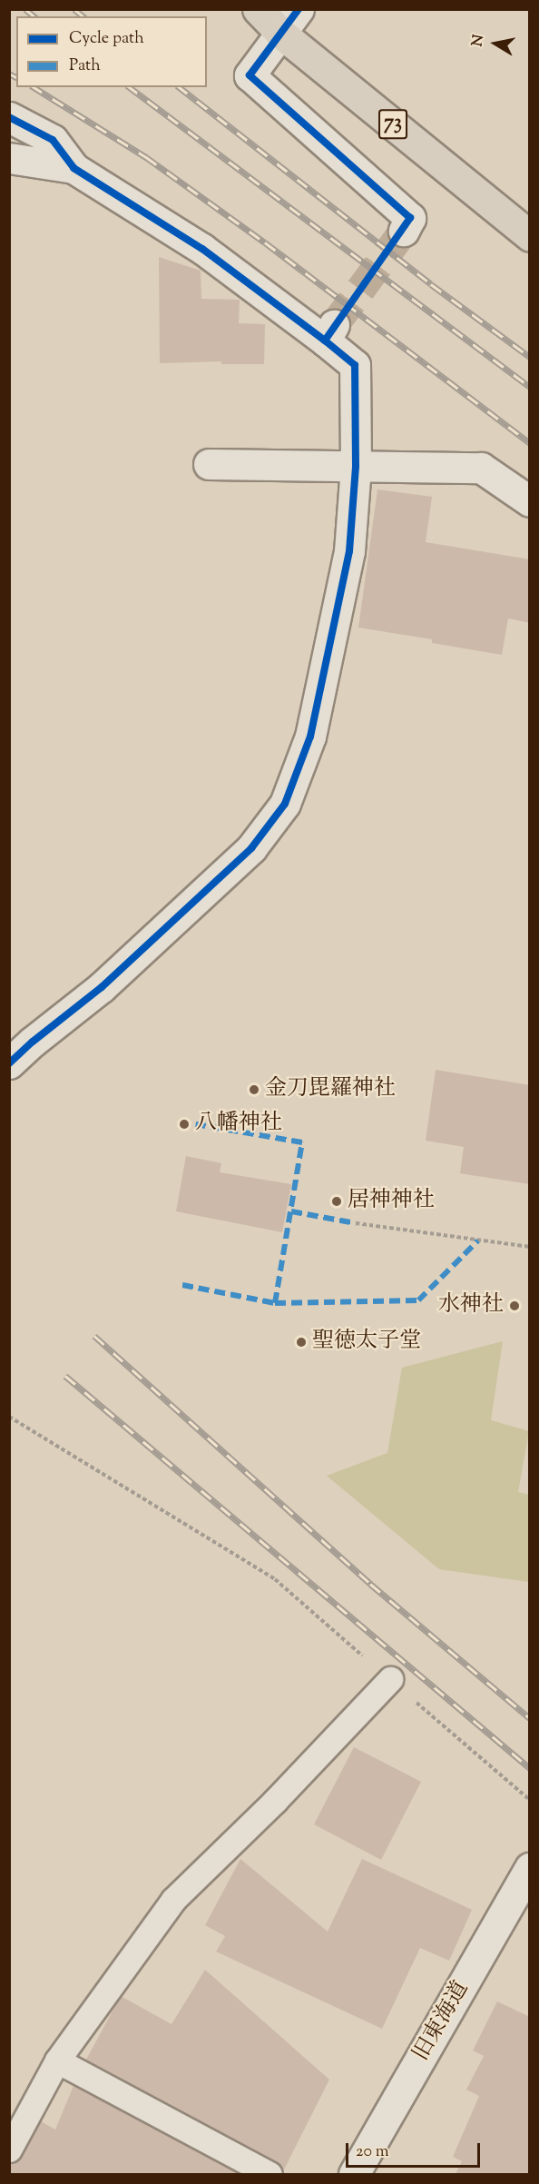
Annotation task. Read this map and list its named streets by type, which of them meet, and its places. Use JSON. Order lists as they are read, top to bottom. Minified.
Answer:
{"streets":{"main road":["73"],"street":["旧東海道"]},"places":["金刀毘羅神社","八幡神社","居神神社","水神社","聖徳太子堂"],"legend":["Cycle path","Path"],"scale_bar":"20 m","north":"left"}
